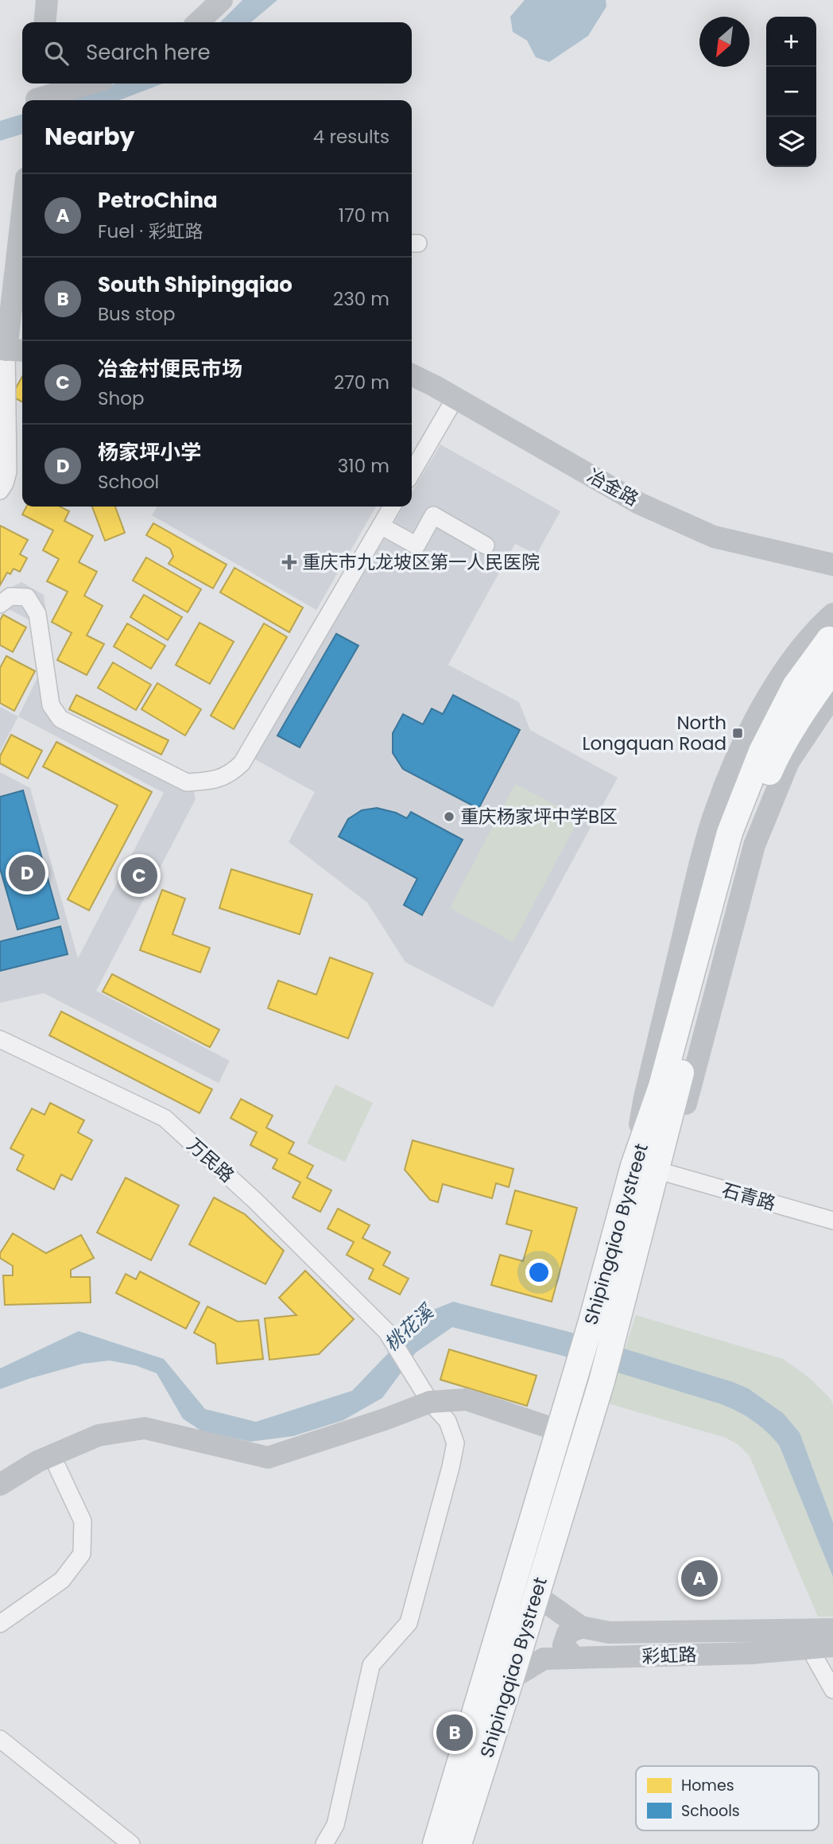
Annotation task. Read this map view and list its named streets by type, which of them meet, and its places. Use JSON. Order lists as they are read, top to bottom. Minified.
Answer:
{"streets":{"main road":["冶金路","Shipingqiao Bystreet","彩虹路"],"street":["万民路","石青路"]},"crossings":[["Shipingqiao Bystreet","彩虹路"]],"water":["桃花溪"],"places":{"health":["重庆市九龙坡区第一人民医院"],"transit":["North Longquan Road"],"other":["重庆杨家坪中学B区"]},"legend":["Homes","Schools"],"north":"bottom left","page":{"map_buttons":["+","−"],"search":"Search here","heading":["Nearby","4 results"],"list":[{"mark":"A","name":"PetroChina","note":"Fuel · 彩虹路","value":"170 m"},{"mark":"B","name":"South Shipingqiao","note":"Bus stop","value":"230 m"},{"mark":"C","name":"冶金村便民市场","note":"Shop","value":"270 m"},{"mark":"D","name":"杨家坪小学","note":"School","value":"310 m"}],"pins":["D","C","A","B"]}}
